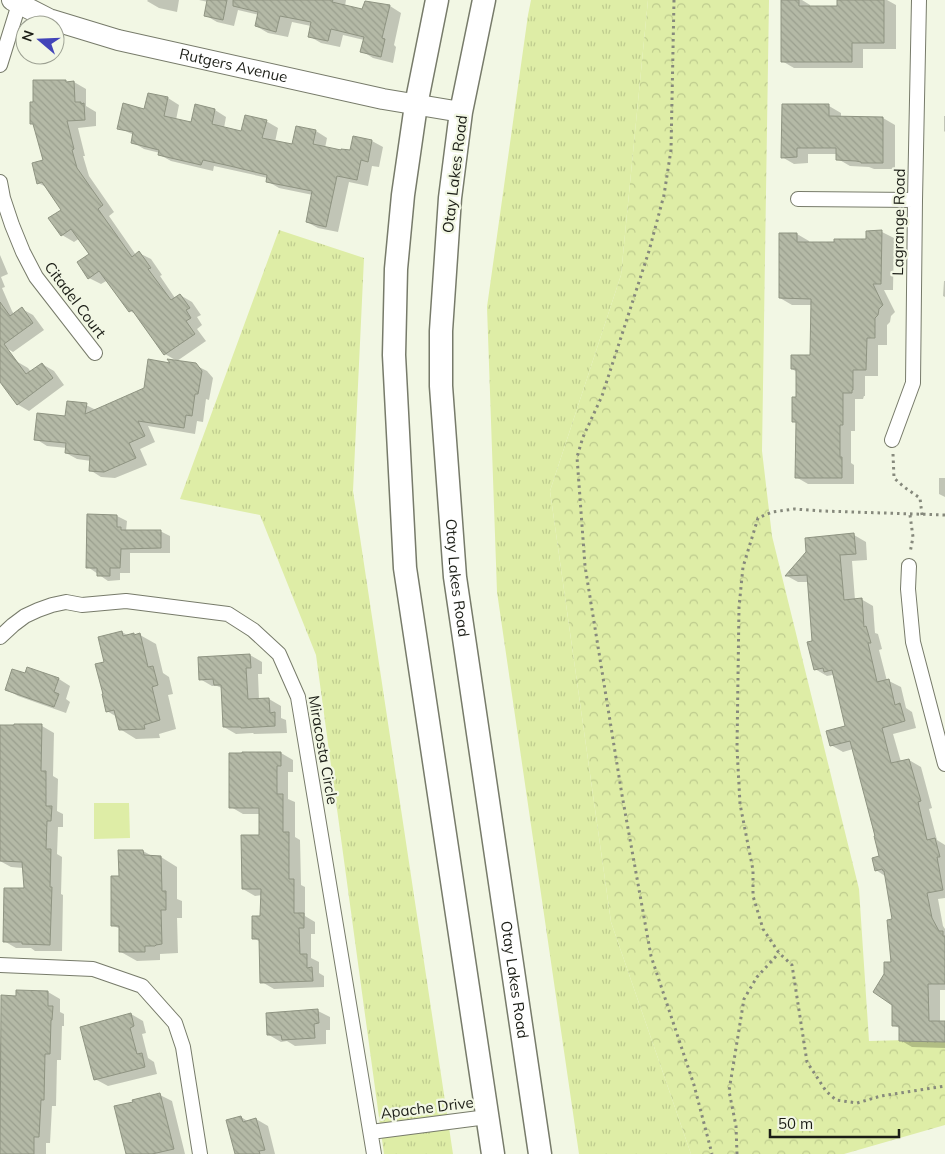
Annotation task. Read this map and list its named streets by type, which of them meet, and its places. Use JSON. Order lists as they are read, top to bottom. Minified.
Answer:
{"streets":{"main road":["Rutgers Avenue","Otay Lakes Road"],"street":["Lagrange Road","Citadel Court","Miracosta Circle","Apache Drive"]},"crossings":[["Rutgers Avenue","Otay Lakes Road"],["Miracosta Circle","Apache Drive"]],"scale_bar":"50 m","north":"left"}
